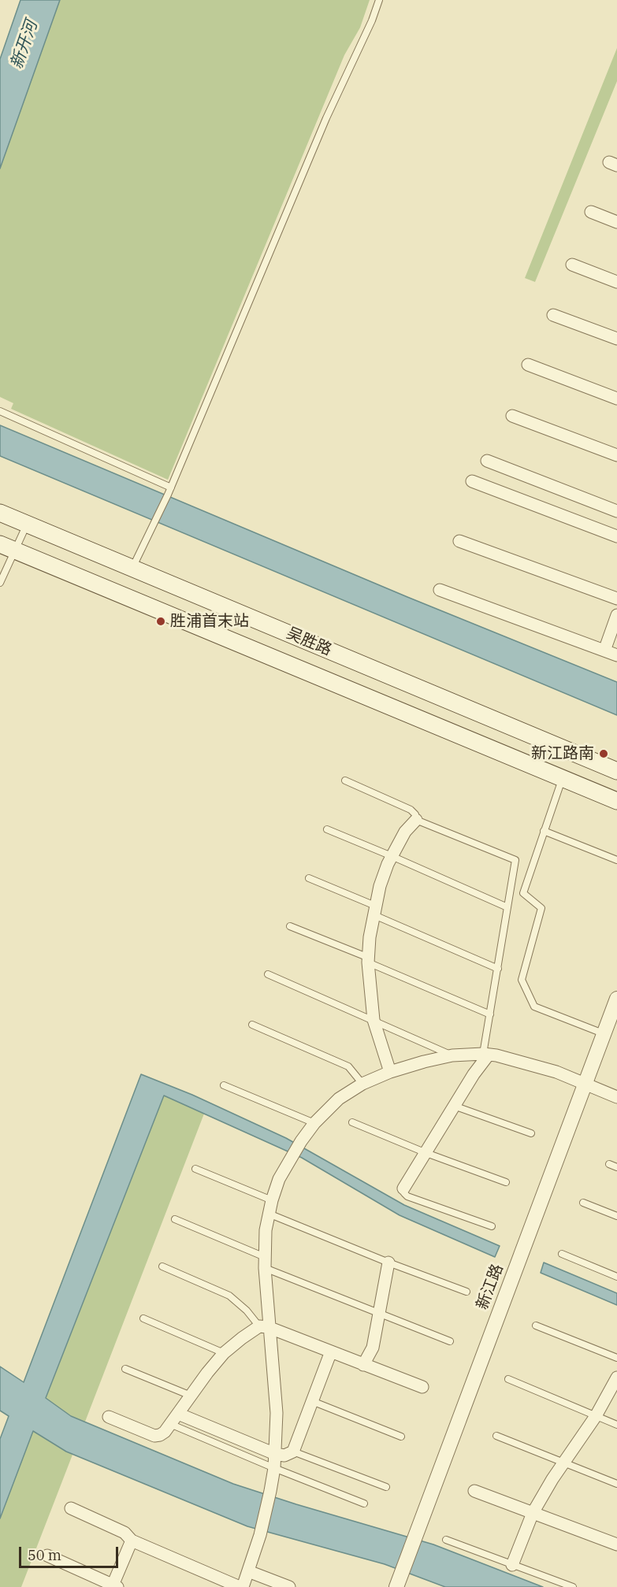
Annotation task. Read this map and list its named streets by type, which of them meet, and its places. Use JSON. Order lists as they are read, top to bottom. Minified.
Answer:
{"streets":{"main road":["吴胜路"],"street":["新江路"]},"water":["新开河"],"places":["胜浦首末站","新江路南"],"scale_bar":"50 m"}
